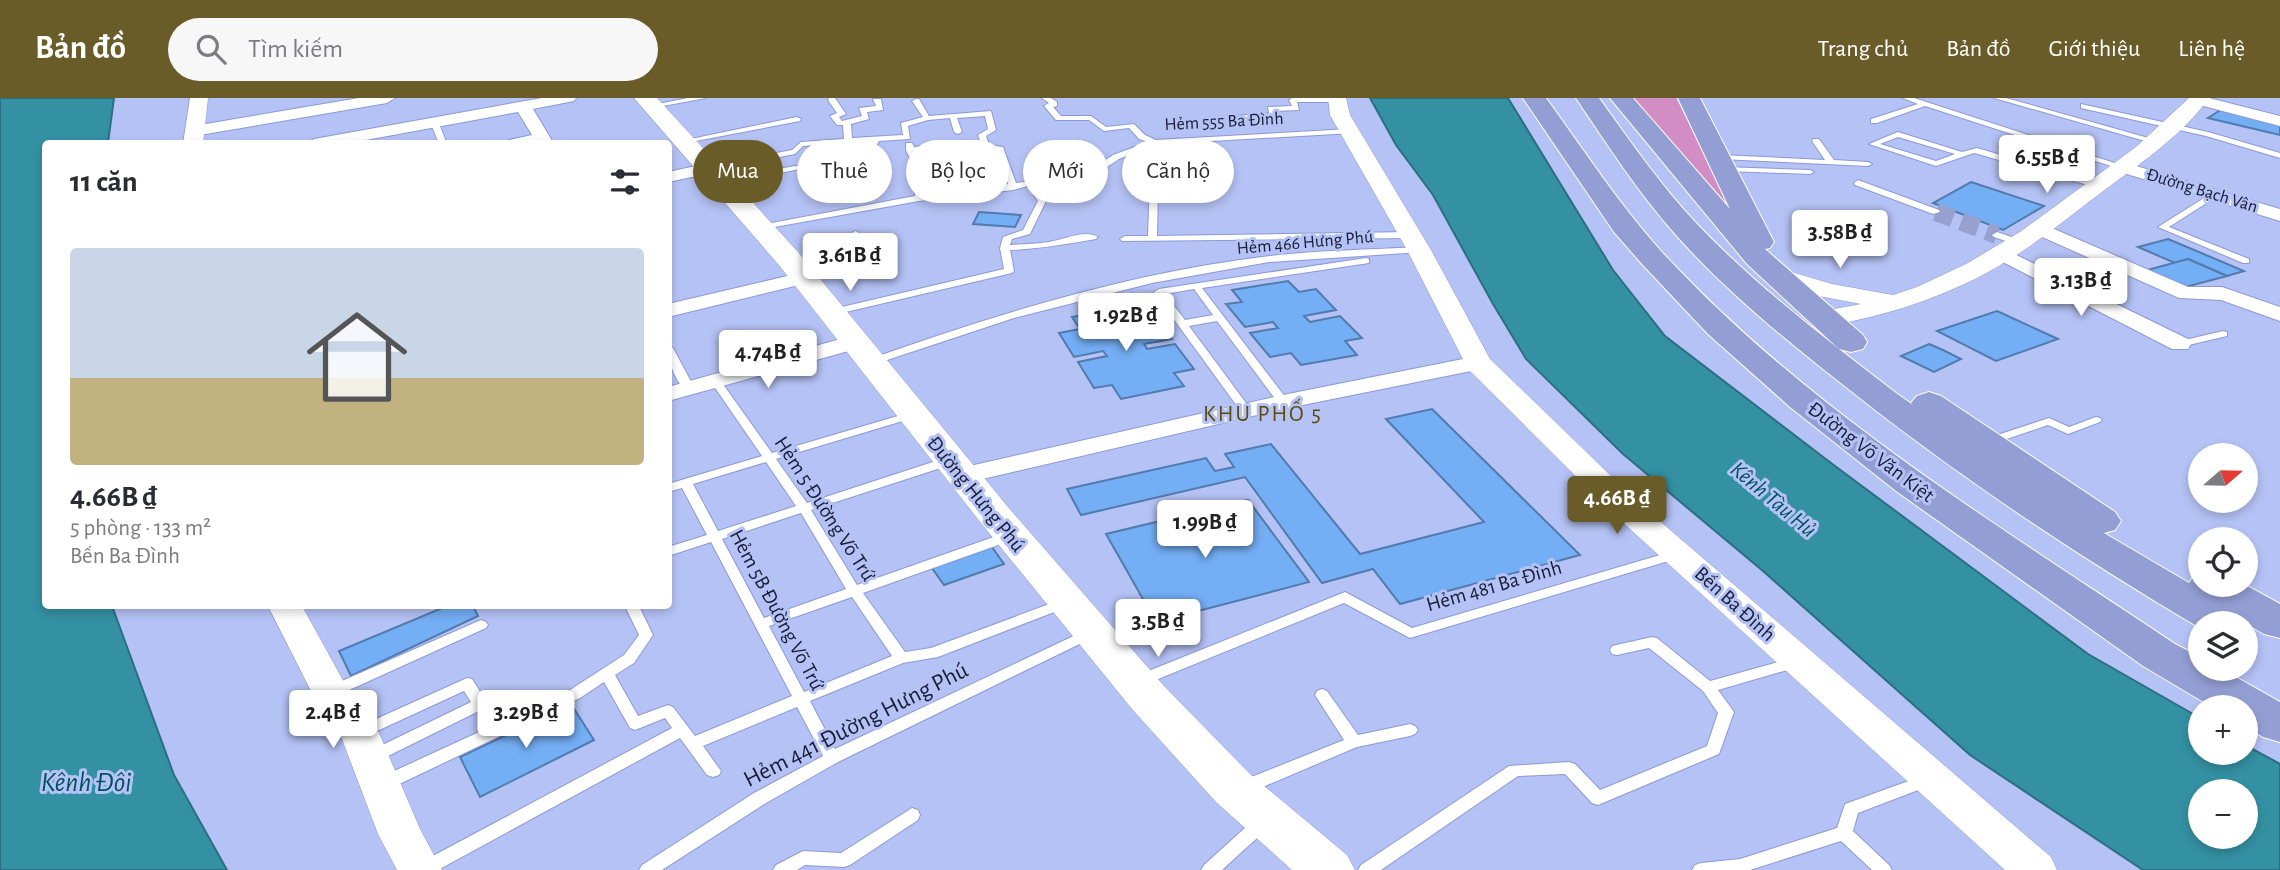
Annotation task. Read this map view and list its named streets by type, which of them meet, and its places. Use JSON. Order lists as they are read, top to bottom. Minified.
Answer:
{"streets":{"highway":["Đường Võ Văn Kiệt"],"main road":["Đường Hưng Phú"],"street":["Đường Bạch Vân","Bến Ba Đình"],"lane":["Hẻm 555 Ba Đình","Hẻm 466 Hưng Phú","Hẻm 5 Đường Võ Trứ","Hẻm 481 Ba Đình","Hẻm 5B Đường Võ Trứ","Hẻm 441 Đường Hưng Phú"]},"crossings":[["Hẻm 555 Ba Đình","Bến Ba Đình"],["Hẻm 466 Hưng Phú","Đường Hưng Phú"],["Hẻm 466 Hưng Phú","Bến Ba Đình"],["Đường Hưng Phú","Hẻm 481 Ba Đình"],["Đường Hưng Phú","Hẻm 441 Đường Hưng Phú"],["Hẻm 481 Ba Đình","Bến Ba Đình"],["Hẻm 5B Đường Võ Trứ","Hẻm 441 Đường Hưng Phú"]],"districts":["KHU PHỐ 5"],"water":["Kênh Tàu Hủ","Kênh Đôi"],"north":"right","page":{"header":"Bản đồ","search":"Tìm kiếm","nav":["Trang chủ","Bản đồ","Giới thiệu","Liên hệ"],"price":["6.55B ₫","3.58B ₫","3.61B ₫","3.13B ₫","1.92B ₫","4.74B ₫","4.66B ₫","1.99B ₫","3.5B ₫","2.4B ₫","3.29B ₫"],"chip":["Mua","Thuê","Bộ lọc","Mới","Căn hộ"],"heading":"11 căn","list":[{"name":"4.66B ₫","note":"5 phòng · 133 m² · Bến Ba Đình"}],"map_buttons":["+","−"]}}
